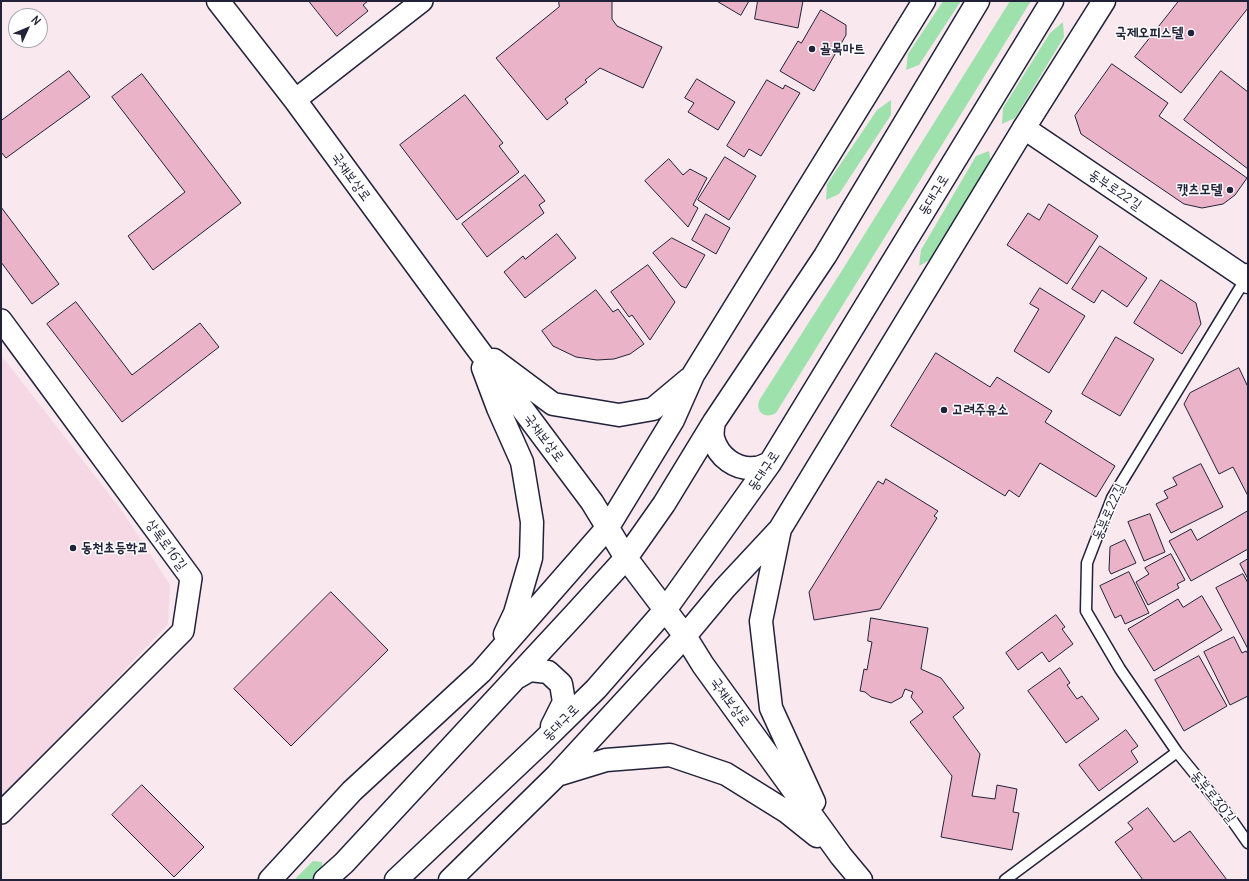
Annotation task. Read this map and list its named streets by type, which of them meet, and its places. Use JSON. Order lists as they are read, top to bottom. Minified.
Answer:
{"streets":{"main road":["국채보상로","동부로22길","동대구로"],"street":["상록로16길"],"lane":["동부로30길"]},"crossings":[["국채보상로","동대구로"],["동부로22길","동부로30길"]],"places":["국제오피스텔","골목마트","캣츠모텔","고려주유소","동천초등학교"],"north":"top right"}
